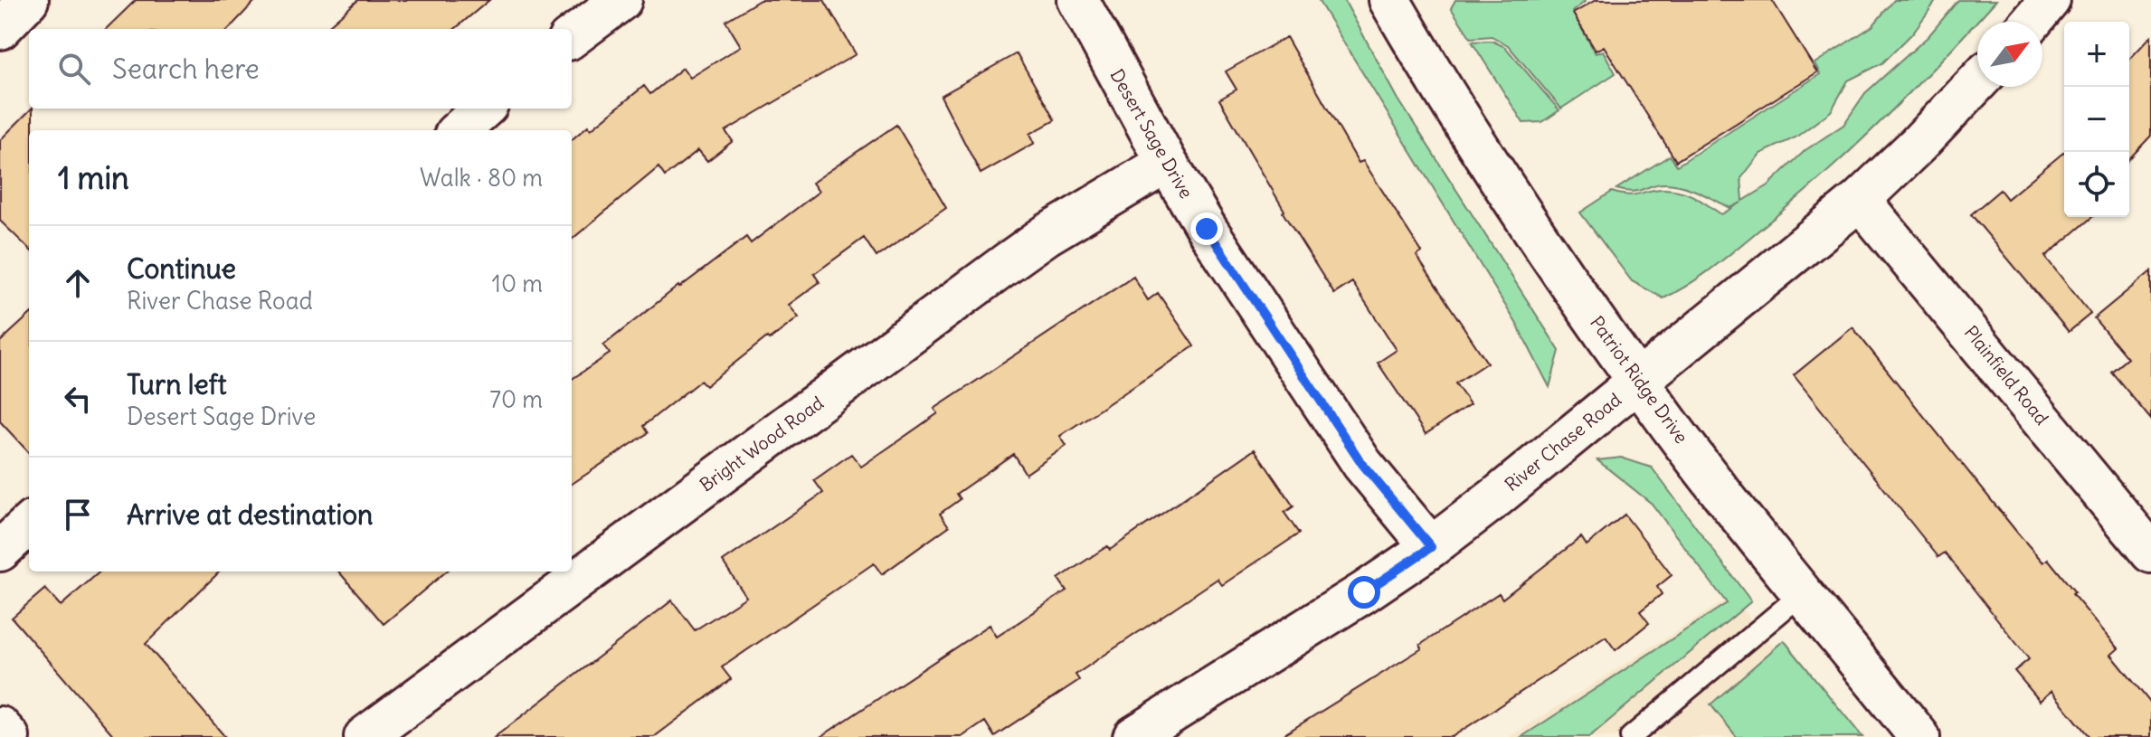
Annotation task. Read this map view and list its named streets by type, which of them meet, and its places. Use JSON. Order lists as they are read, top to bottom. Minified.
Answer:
{"streets":{"street":["Desert Sage Drive","Plainfield Road","Patriot Ridge Drive","River Chase Road","Bright Wood Road"]},"crossings":[["Desert Sage Drive","River Chase Road"],["Desert Sage Drive","Bright Wood Road"],["Plainfield Road","River Chase Road"],["Patriot Ridge Drive","River Chase Road"]],"north":"top right","page":{"map_buttons":["+","−"],"search":"Search here","heading":["1 min","Walk · 80 m"],"list":[["Continue","River Chase Road","10 m"],["Turn left","Desert Sage Drive","70 m"],"Arrive at destination"]}}
